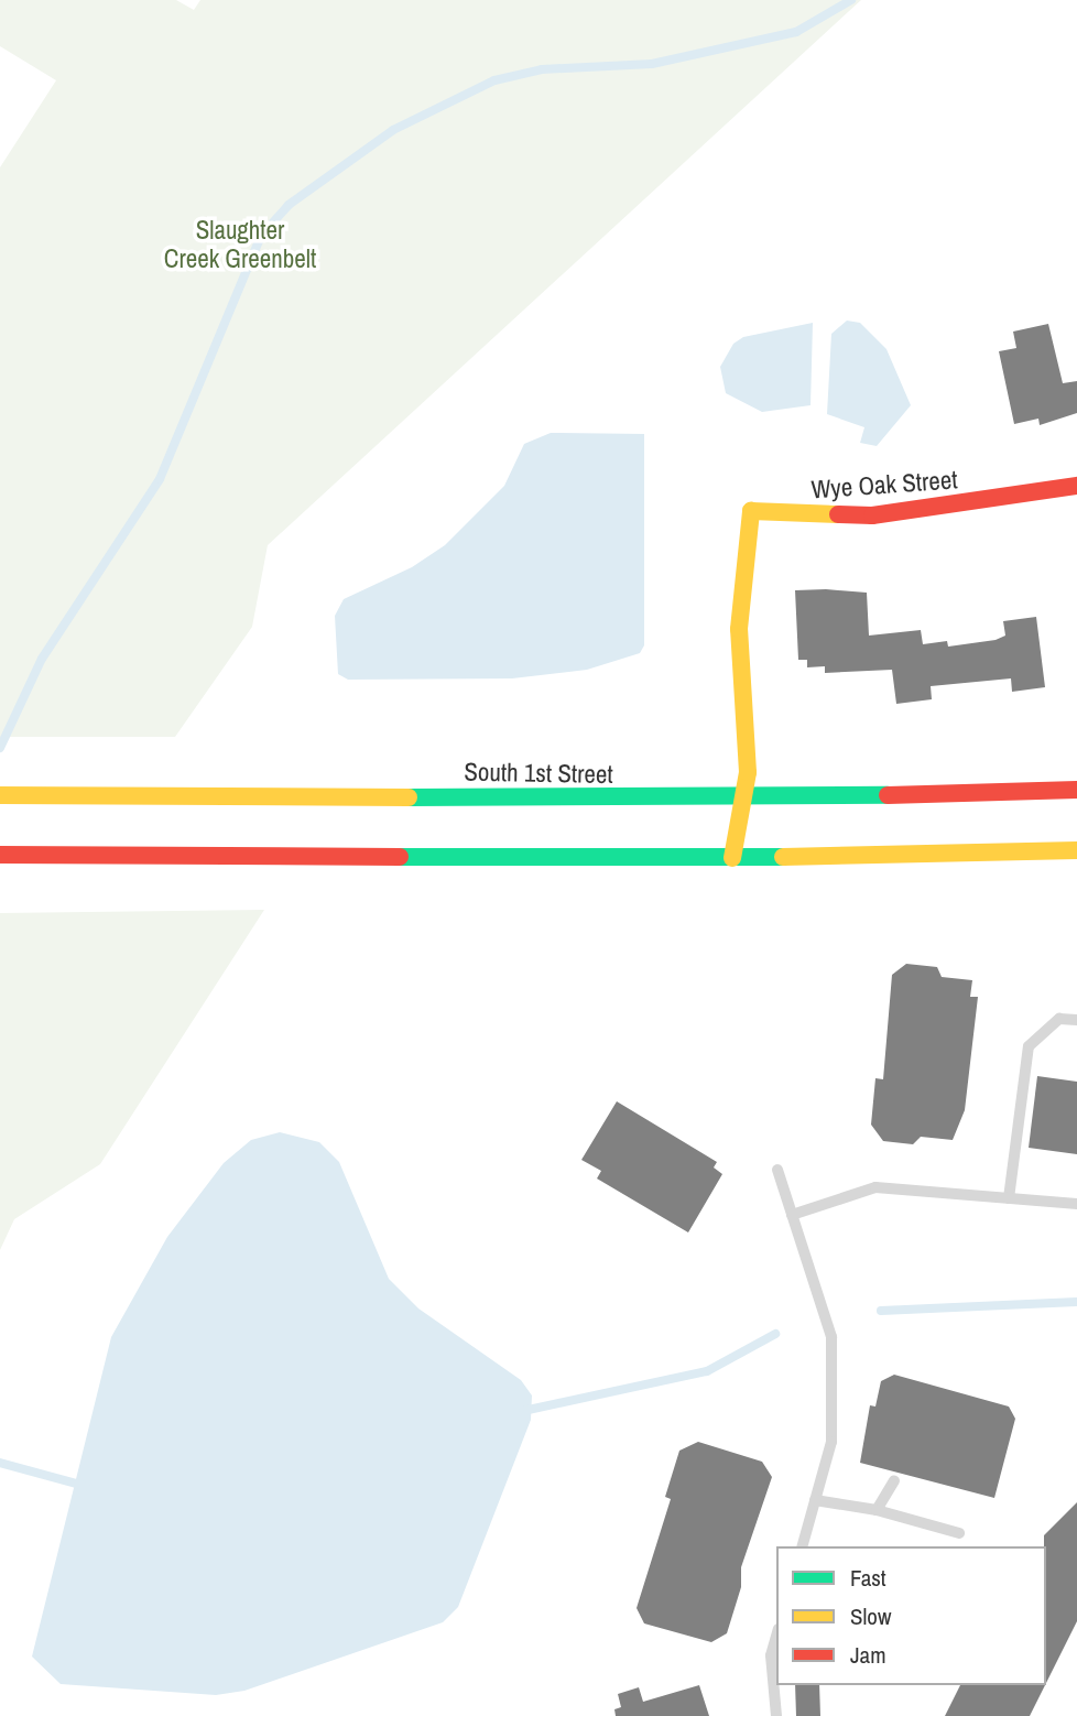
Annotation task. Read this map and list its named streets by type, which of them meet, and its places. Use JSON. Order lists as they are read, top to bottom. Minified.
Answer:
{"streets":{"main road":["Wye Oak Street","South 1st Street"]},"crossings":[["Wye Oak Street","South 1st Street"]],"parks":["Slaughter Creek Greenbelt"],"legend":["Fast","Slow","Jam"]}
